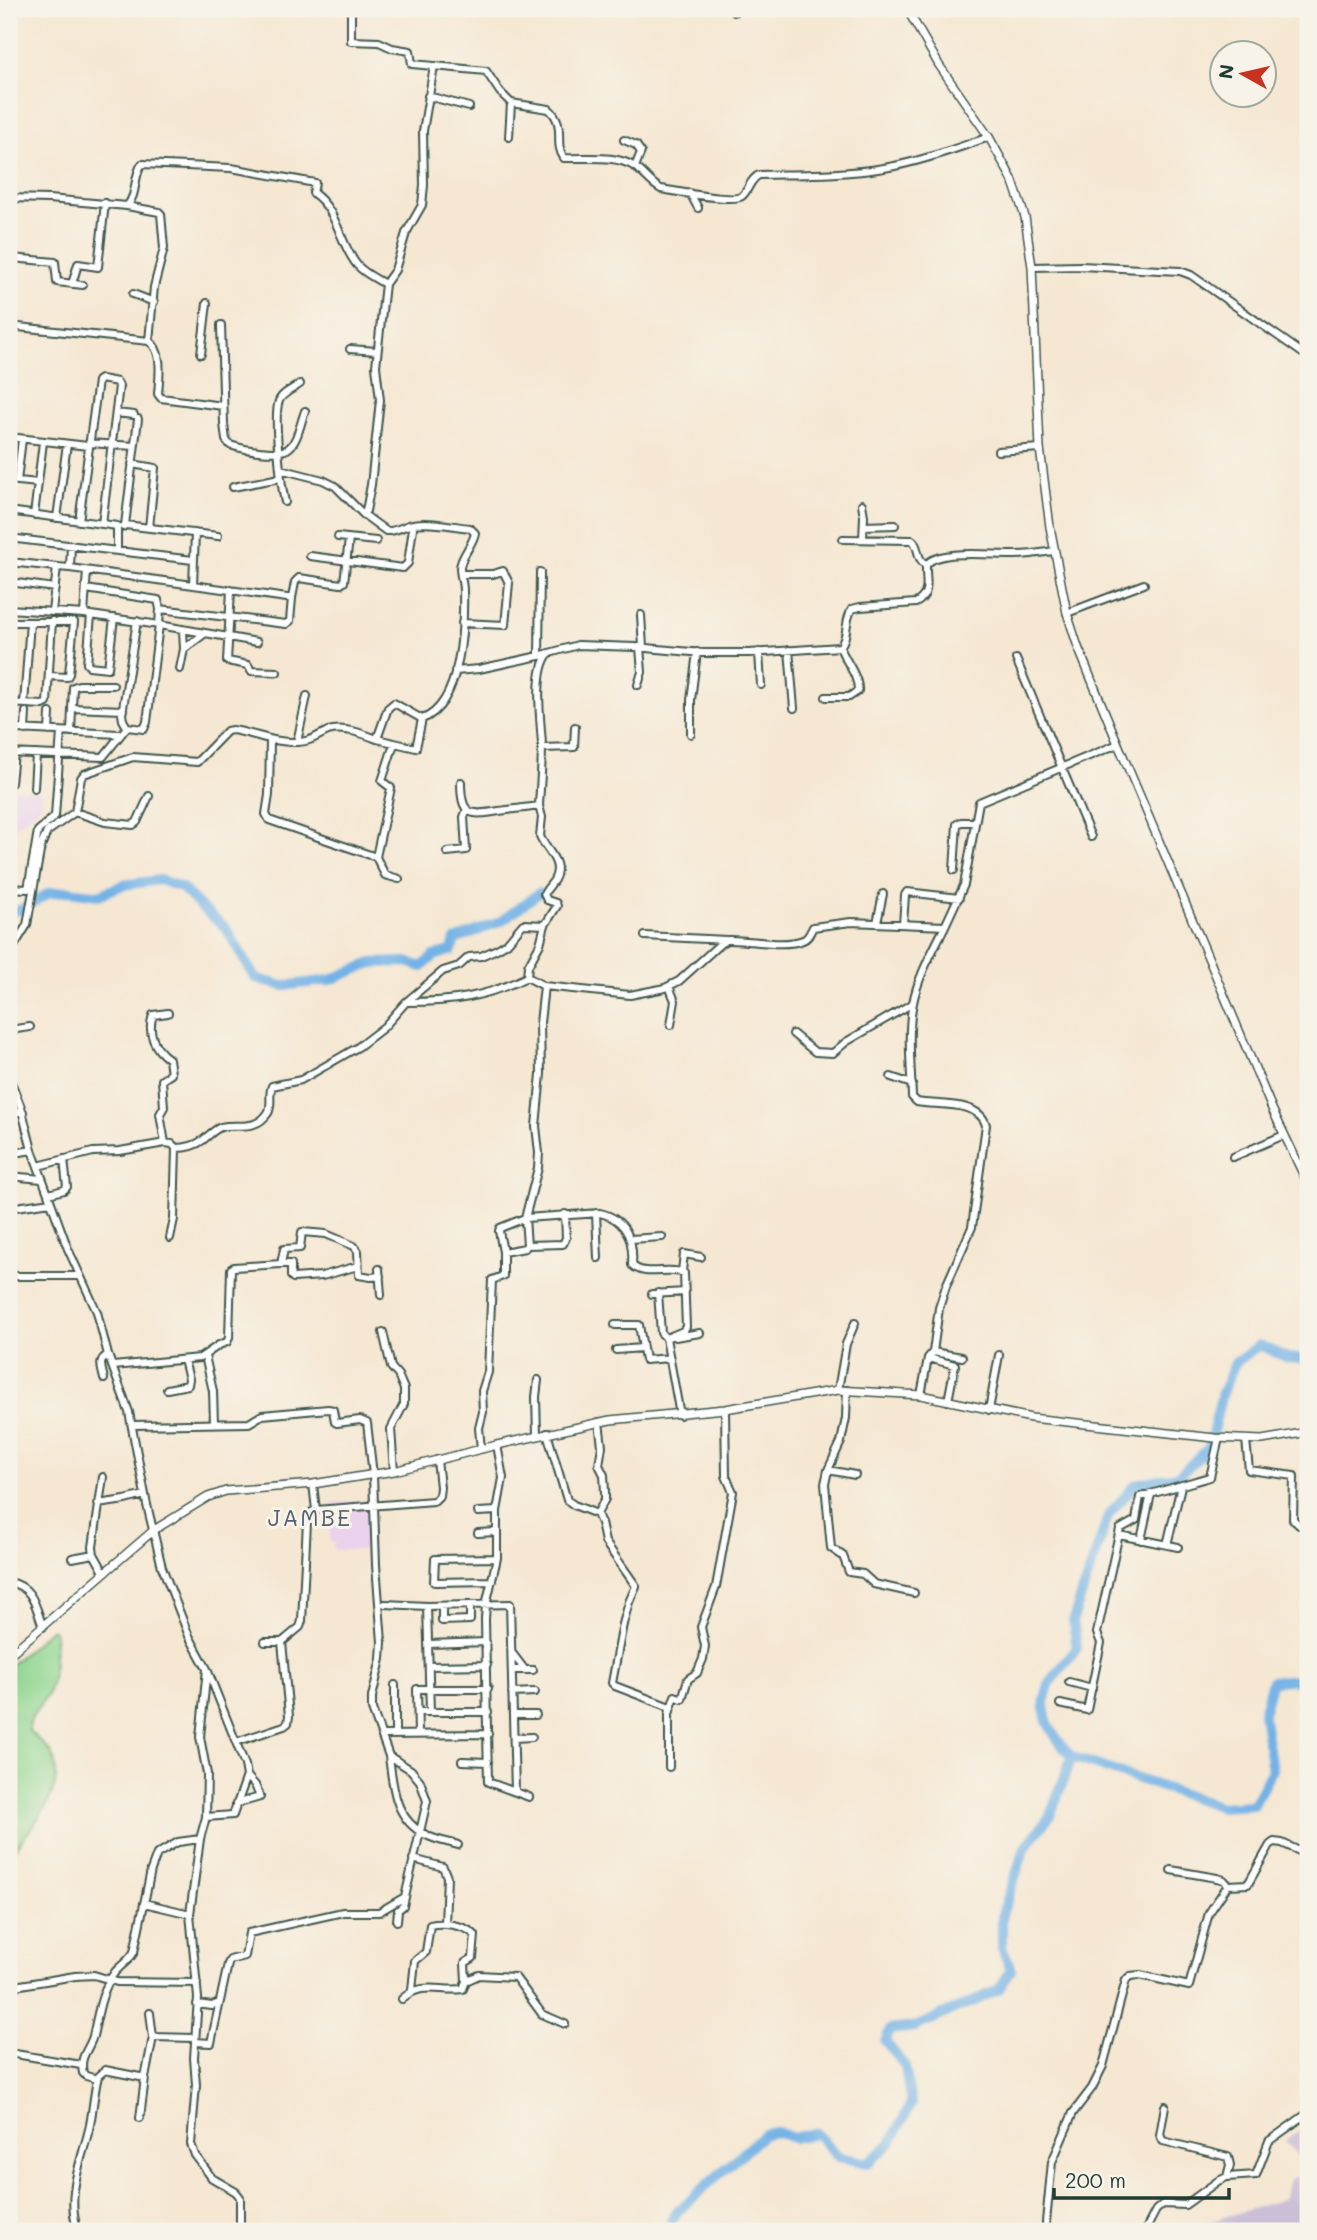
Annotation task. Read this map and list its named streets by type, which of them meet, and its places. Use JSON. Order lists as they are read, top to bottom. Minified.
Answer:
{"districts":["JAMBE"],"scale_bar":"200 m","north":"left"}
